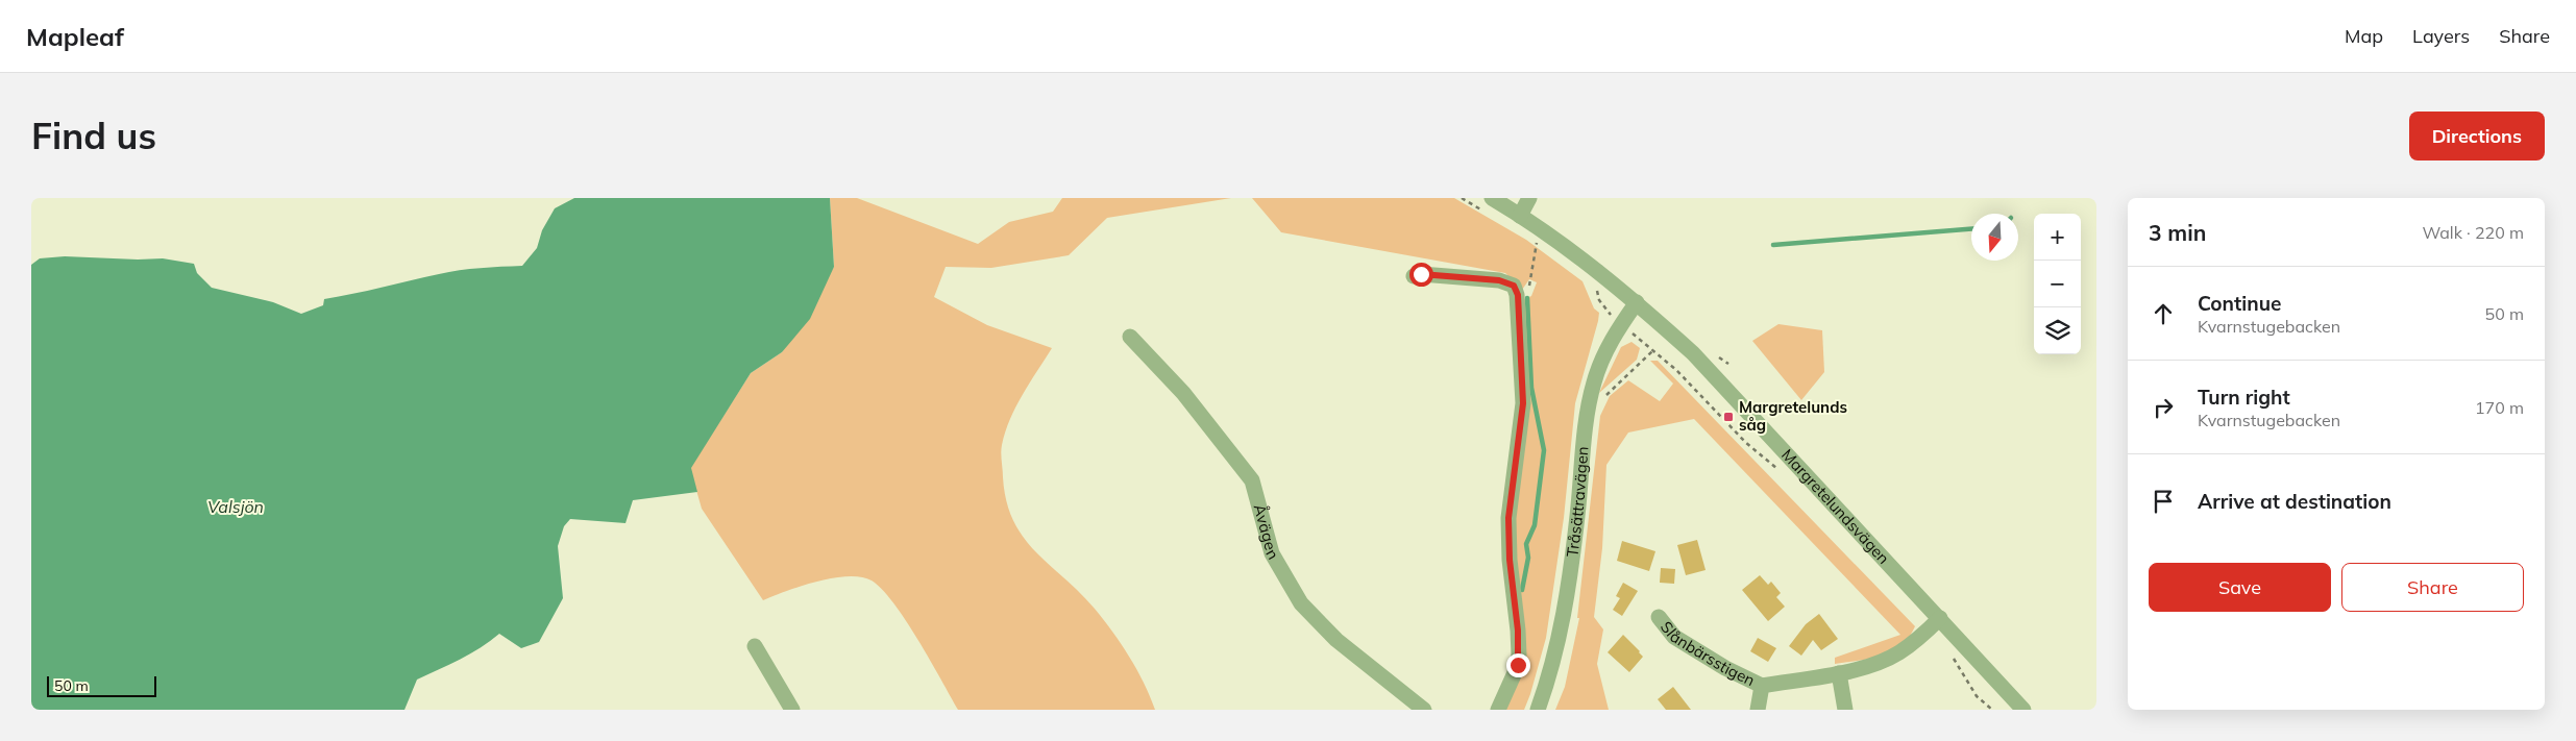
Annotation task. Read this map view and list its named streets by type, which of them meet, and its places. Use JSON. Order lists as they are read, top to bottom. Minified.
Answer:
{"streets":{"street":["Tråsättravägen","Margretelundsvägen","Åvägen","Slånbärsstigen"]},"crossings":[["Tråsättravägen","Margretelundsvägen"],["Margretelundsvägen","Slånbärsstigen"]],"water":["Valsjön"],"places":{"transit":["Margretelunds såg"]},"scale_bar":"50 m","north":"bottom","page":{"header":"Mapleaf","nav":["Map","Layers","Share"],"buttons":["Directions",["Save","Share"]],"title":"Find us","heading":["3 min","Walk · 220 m"],"map_buttons":["+","−"],"list":[["Continue","Kvarnstugebacken","50 m"],["Turn right","Kvarnstugebacken","170 m"],"Arrive at destination"],"scale":"50 m"}}
